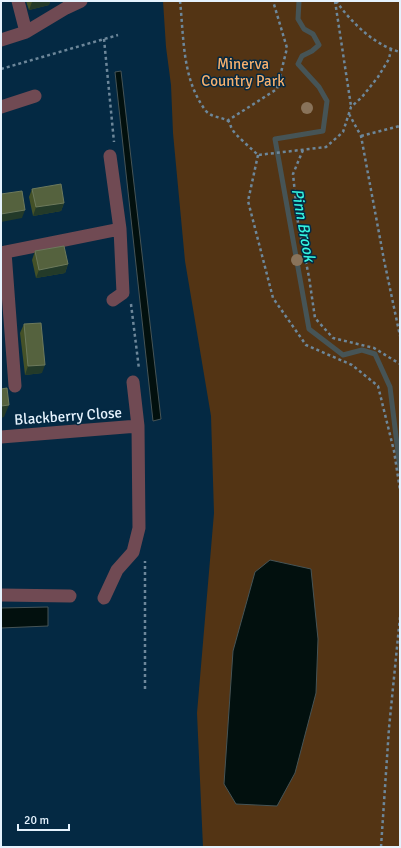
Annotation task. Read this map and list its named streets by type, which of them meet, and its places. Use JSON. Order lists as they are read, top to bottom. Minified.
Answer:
{"streets":{"street":["Blackberry Close"]},"water":["Pinn Brook"],"parks":["Minerva Country Park"],"scale_bar":"20 m"}
